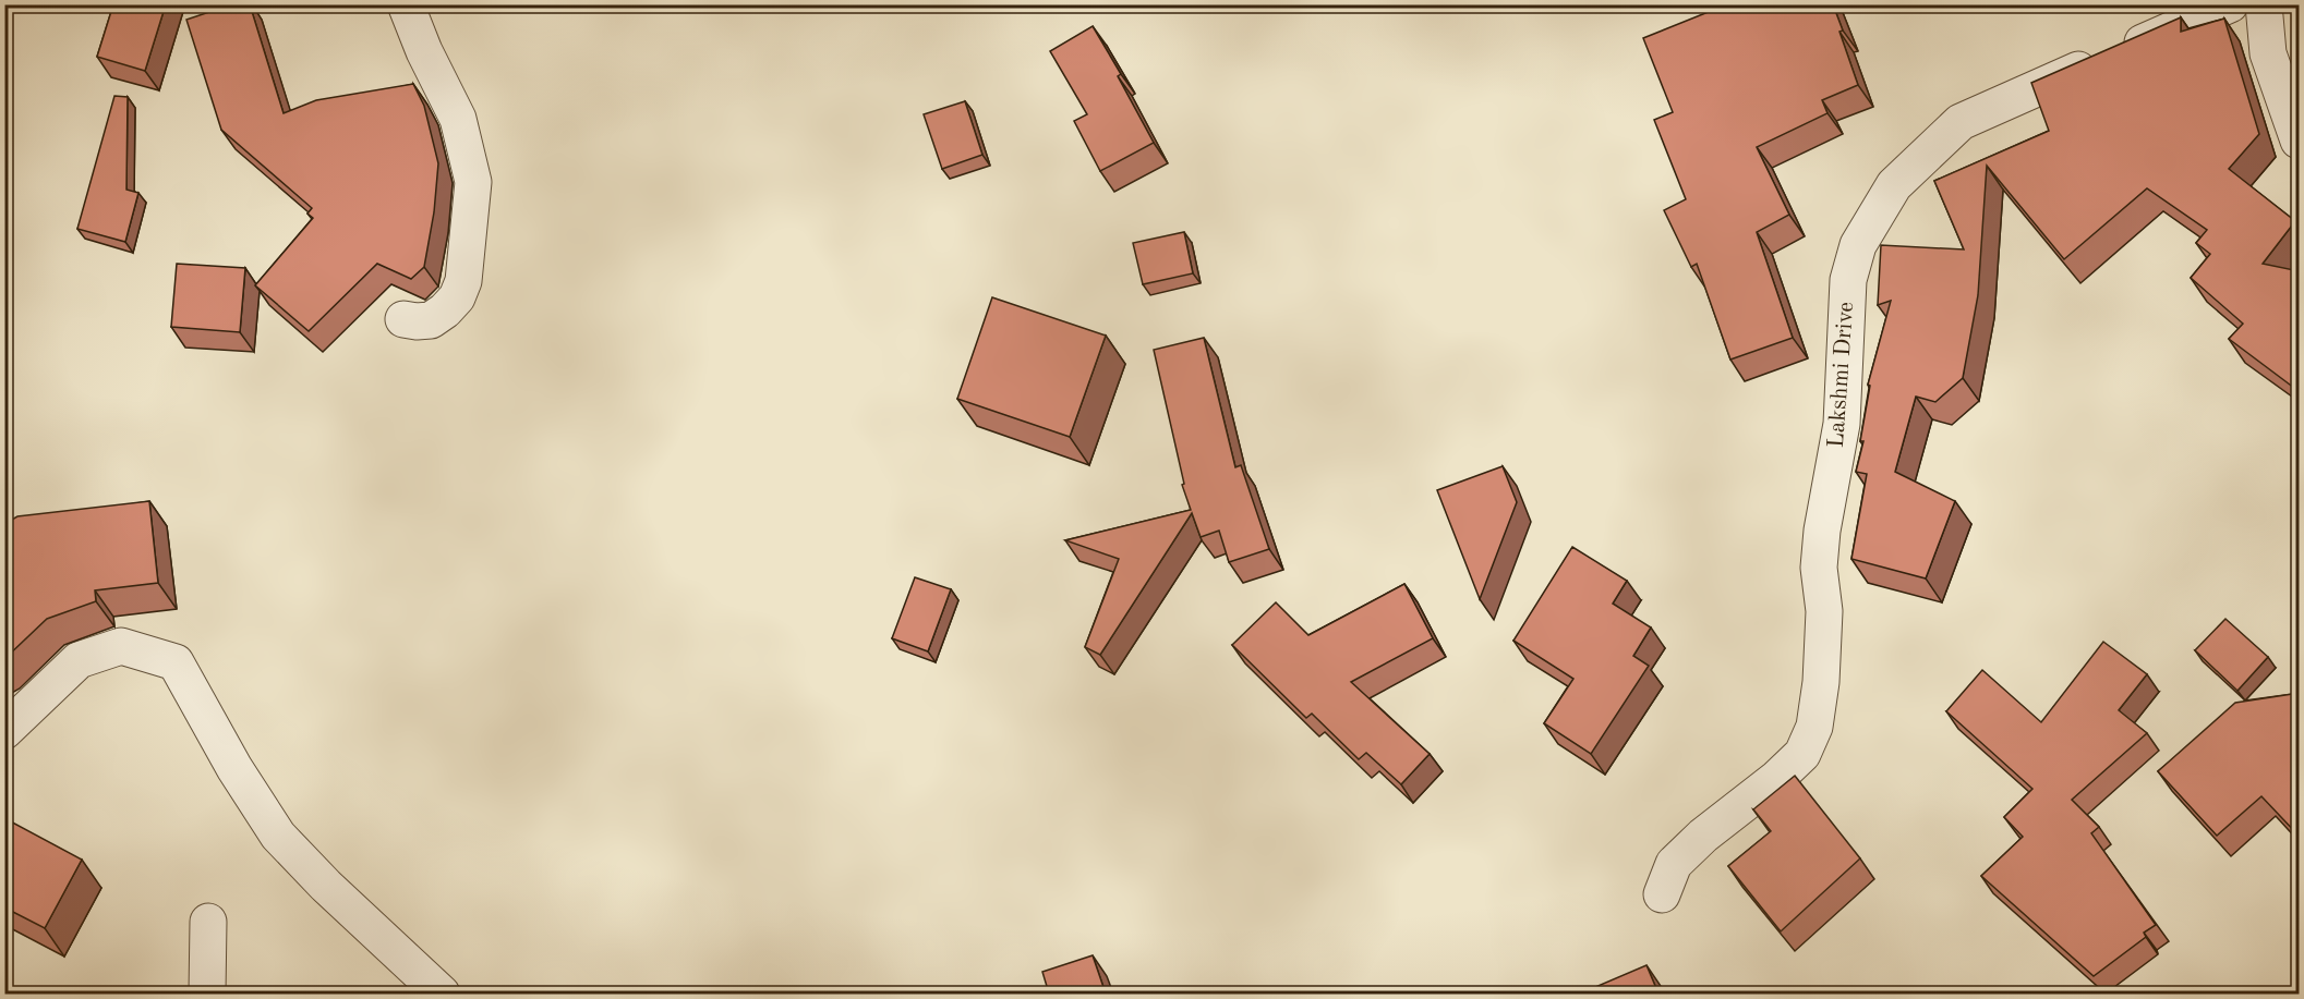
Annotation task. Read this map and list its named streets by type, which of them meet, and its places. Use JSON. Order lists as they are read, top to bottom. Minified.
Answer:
{"streets":{"street":["Lakshmi Drive"]}}
